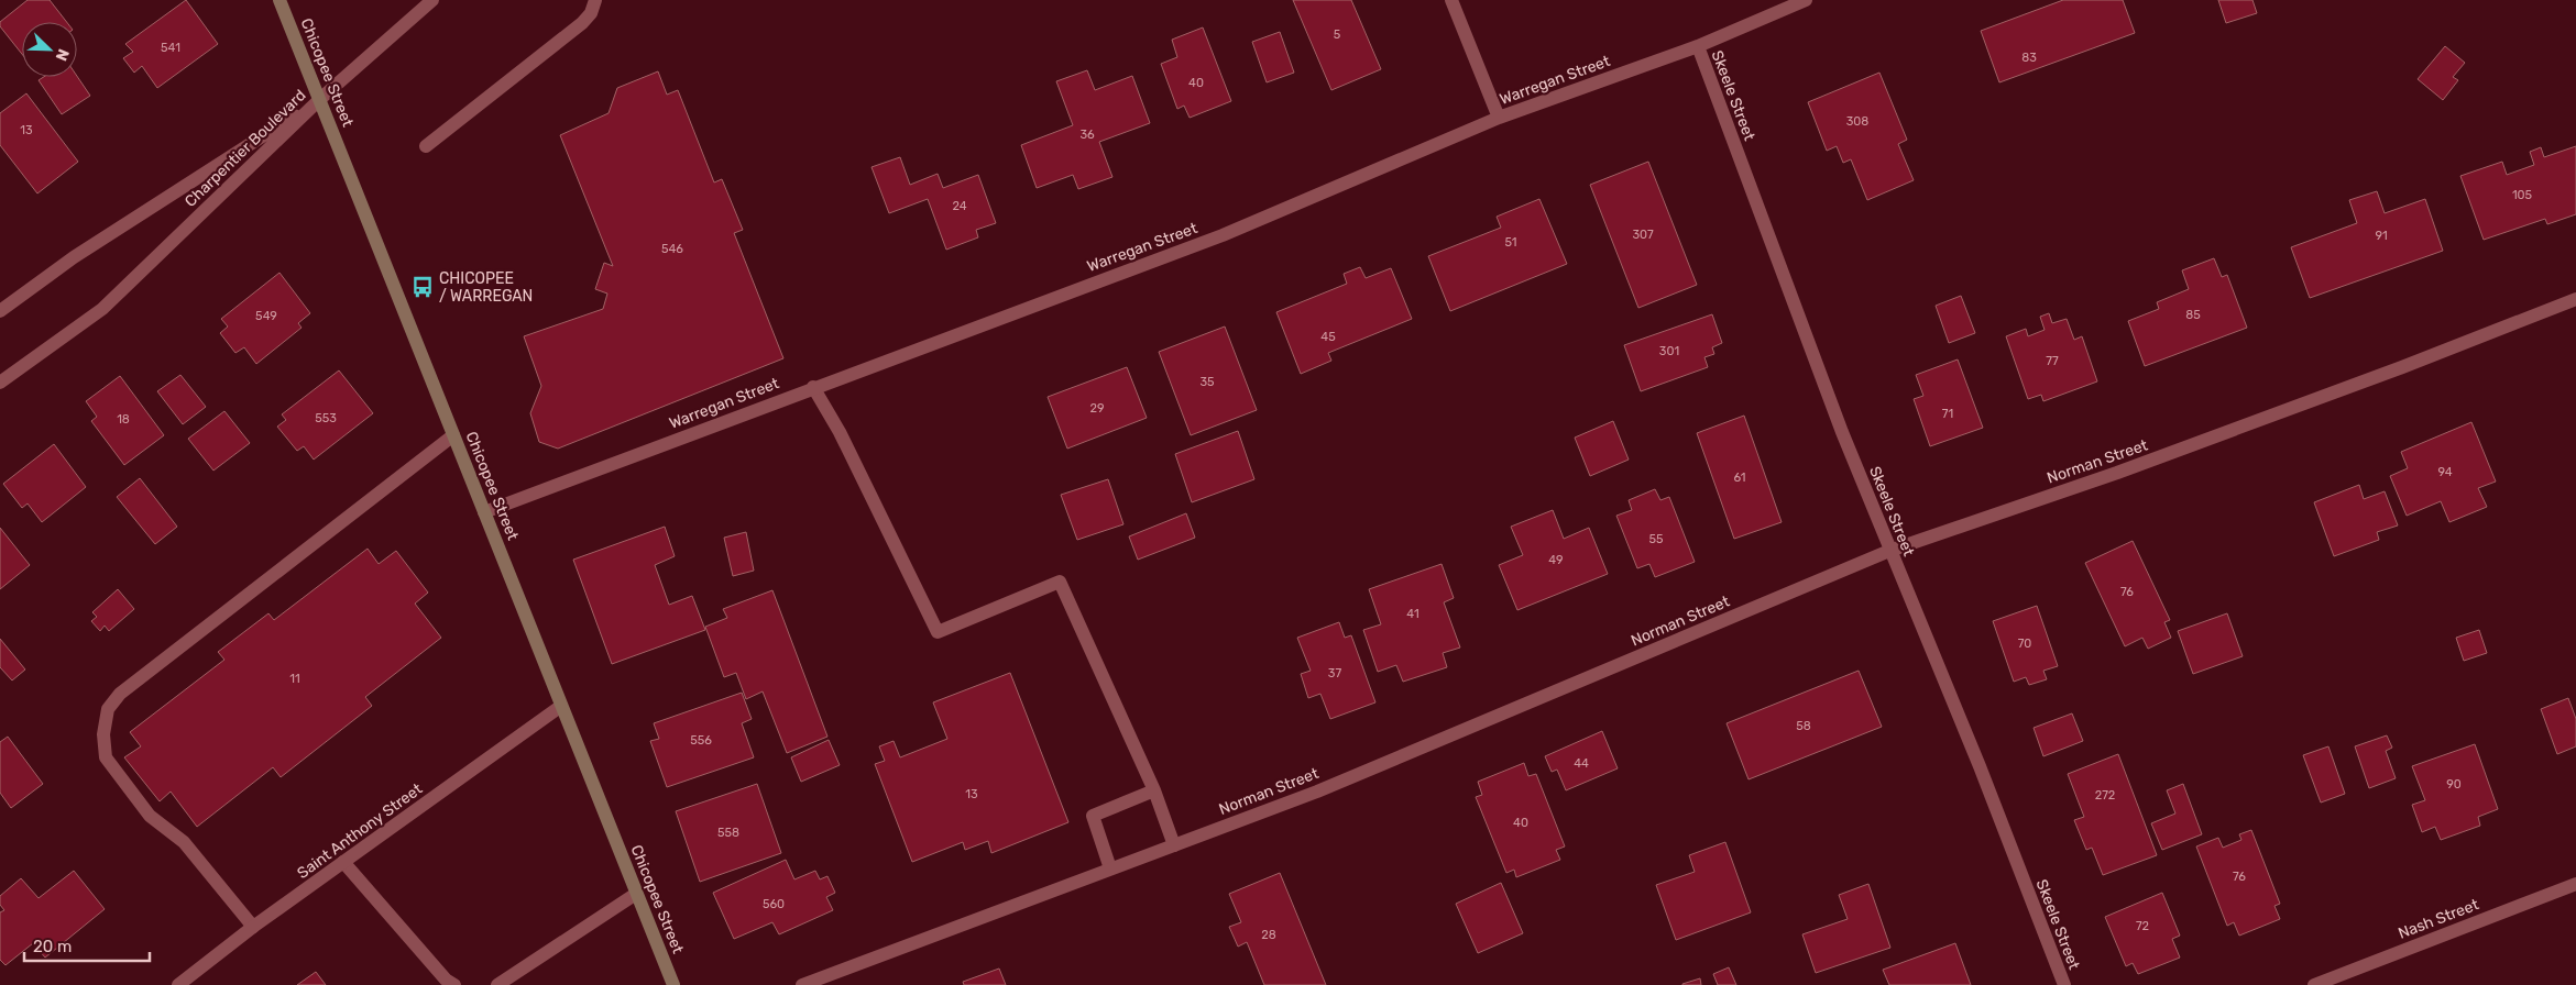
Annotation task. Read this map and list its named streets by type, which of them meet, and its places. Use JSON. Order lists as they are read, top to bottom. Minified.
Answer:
{"streets":{"main road":["Chicopee Street"],"street":["Warregan Street","Skeele Street","Charpentier Boulevard","Norman Street","Saint Anthony Street","Nash Street"]},"crossings":[["Chicopee Street","Warregan Street"],["Chicopee Street","Charpentier Boulevard"],["Chicopee Street","Saint Anthony Street"],["Warregan Street","Skeele Street"],["Skeele Street","Norman Street"]],"places":{"bus stop":["CHICOPEE / WARREGAN"]},"house_numbers":["5","541","83","40","308","13","36","105","24","307","91","51","546","85","549","45","301","77","35","29","71","553","18","94","61","55","49","76","41","70","37","11","58","556","44","90","13","272","40","558","76","560","72","28"],"scale_bar":"20 m","north":"bottom right"}
